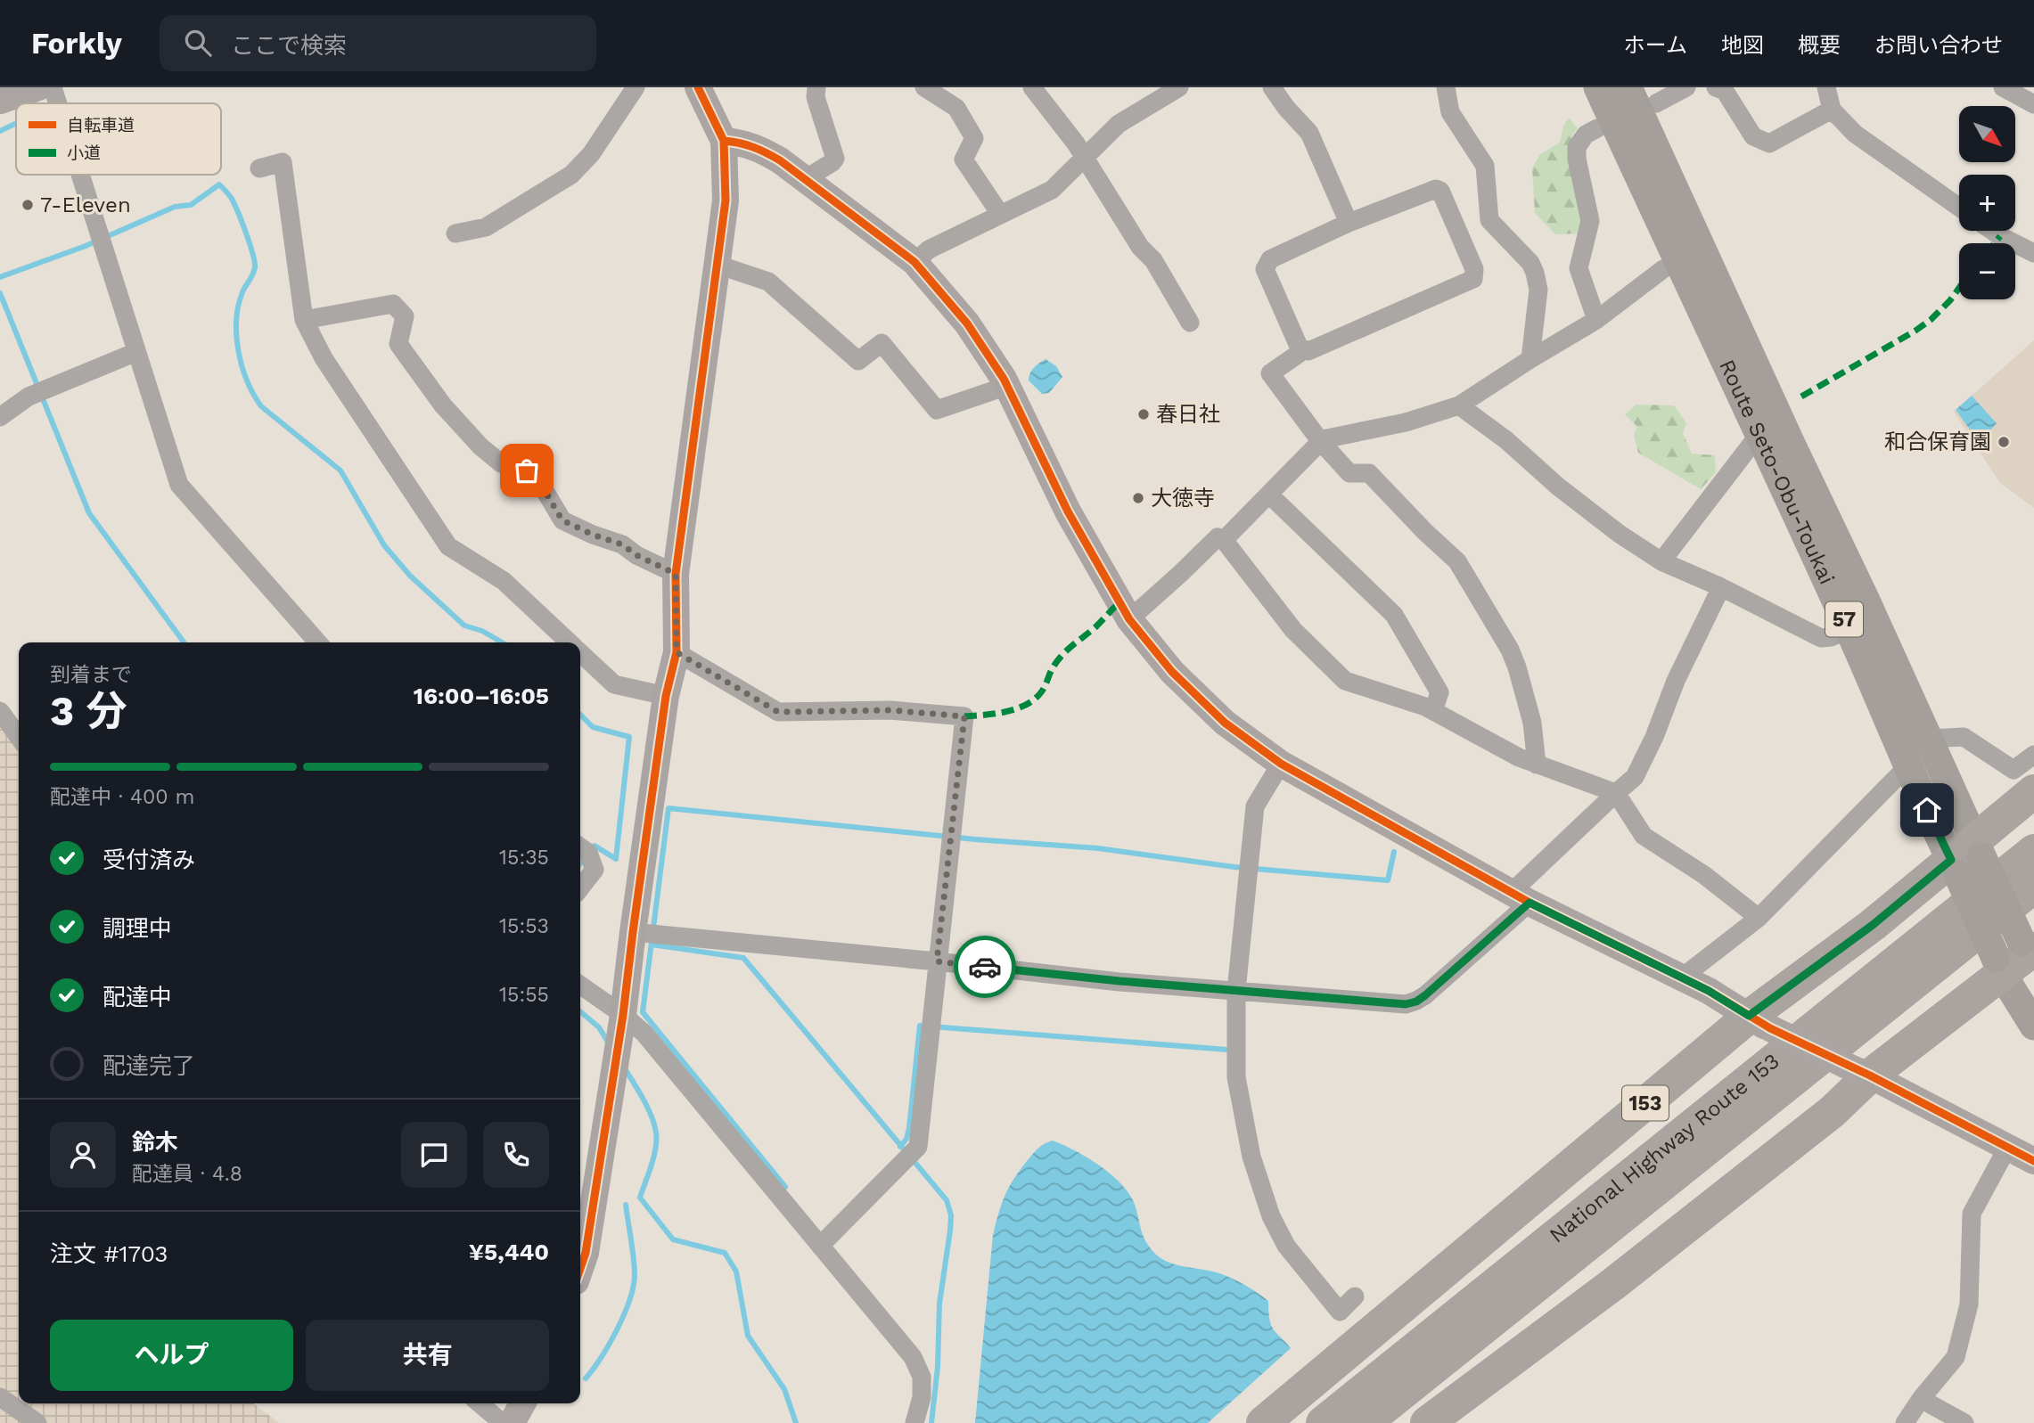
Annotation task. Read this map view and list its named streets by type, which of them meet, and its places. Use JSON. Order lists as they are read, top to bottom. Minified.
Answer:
{"streets":{"highway":["153","National Highway Route 153"],"main road":["Route Seto-Obu-Toukai","57"]},"crossings":[["Route Seto-Obu-Toukai","57"],["Route Seto-Obu-Toukai","153"]],"places":["7-Eleven","春日社","和合保育園","大徳寺"],"legend":["自転車道","小道"],"north":"bottom right","page":{"header":"Forkly","search":"ここで検索","nav":["ホーム","地図","概要","お問い合わせ"],"map_buttons":["+","−"],"heading":["3 分","到着まで","16:00–16:05"],"panel":["鈴木","配達員 · 4.8","注文 #1703","¥5,440"],"bar":"配達中 · 400 m","list":[["受付済み","15:35"],["調理中","15:53"],["配達中","15:55"],"配達完了"],"buttons":["ヘルプ","共有"]}}
